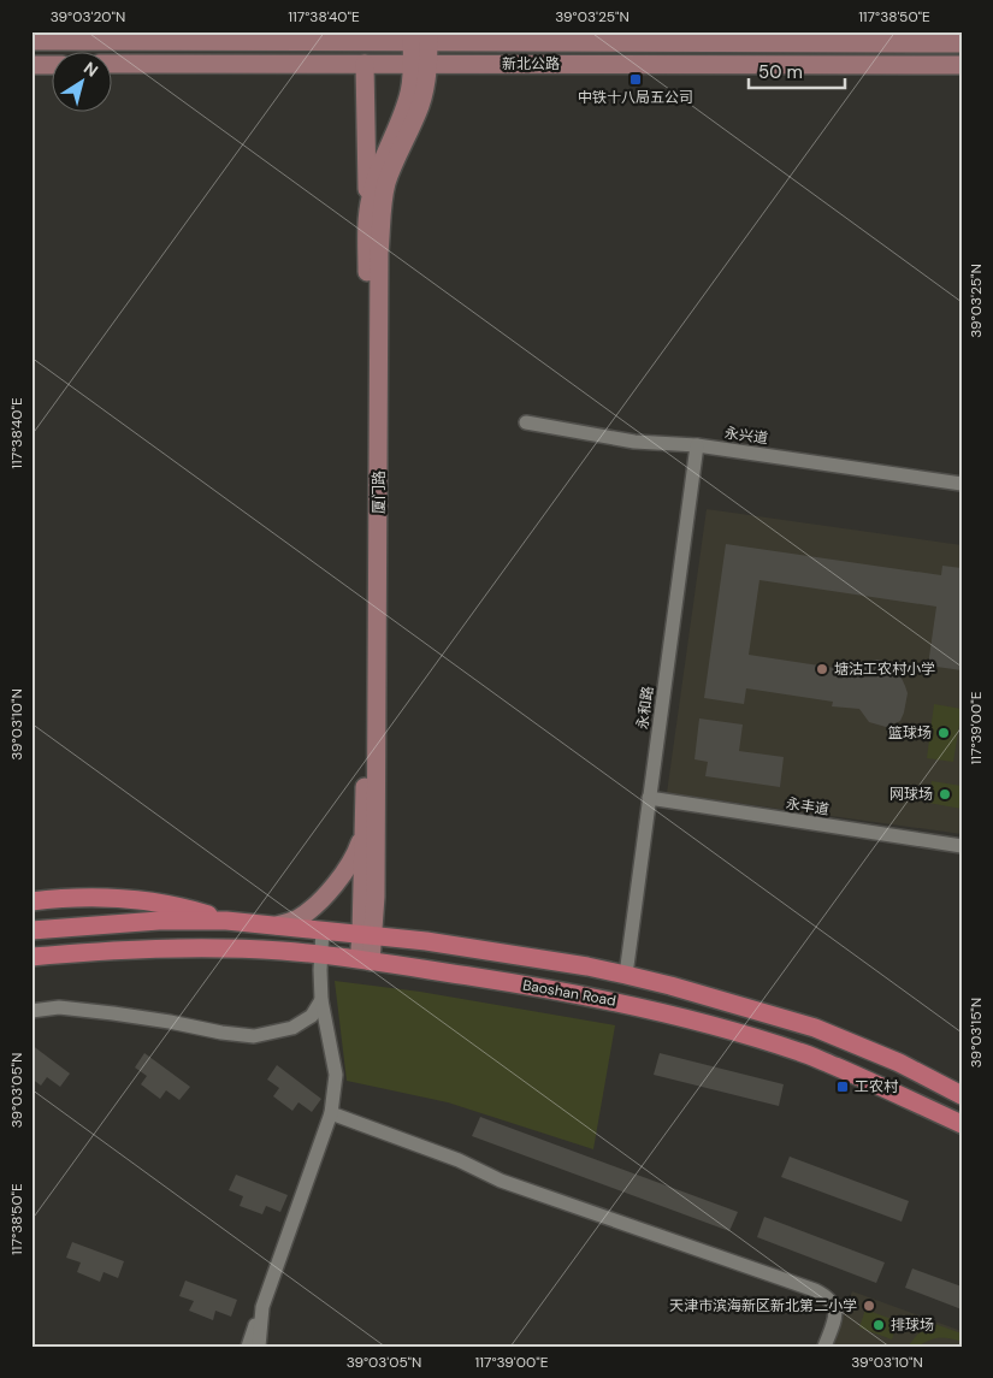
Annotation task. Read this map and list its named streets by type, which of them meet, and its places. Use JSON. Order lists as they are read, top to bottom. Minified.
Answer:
{"streets":{"main road":["Baoshan Road"],"street":["新北公路","永兴道","厦门路","永和路","永丰道"]},"crossings":[["新北公路","厦门路"],["永兴道","永和路"],["厦门路","Baoshan Road"],["永和路","永丰道"],["永和路","Baoshan Road"]],"places":{"transit":["中铁十八局五公司","工农村"],"other":["塘沽工农村小学","篮球场","网球场","天津市滨海新区新北第二小学","排球场"]},"scale_bar":"50 m","north":"top right","coordinates":["39°03'20\"N","117°38'40\"E","39°03'25\"N","117°38'50\"E","39°03'10\"N","117°39'00\"E","39°03'15\"N","39°03'05\"N"]}
